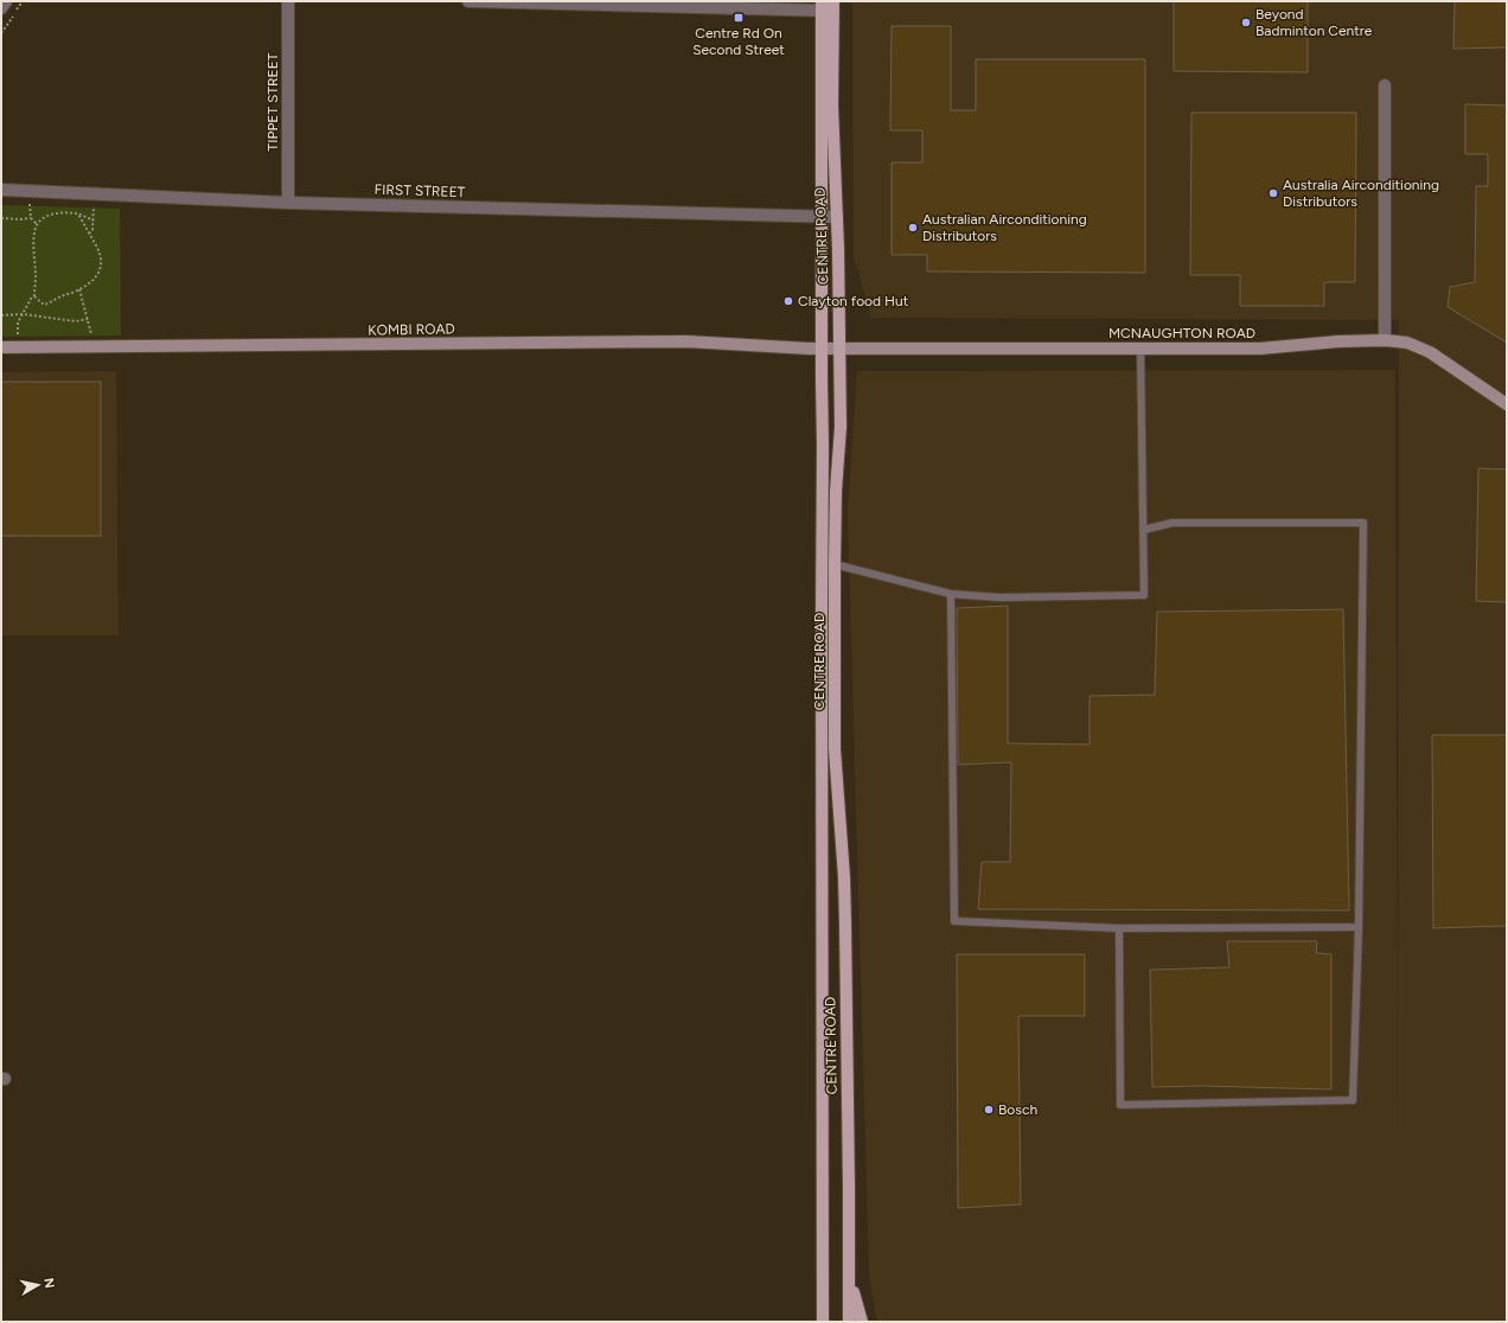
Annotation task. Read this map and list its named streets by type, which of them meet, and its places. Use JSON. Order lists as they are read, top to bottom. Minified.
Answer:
{"streets":{"main road":["CENTRE ROAD","KOMBI ROAD","MCNAUGHTON ROAD"],"street":["TIPPET STREET","FIRST STREET"]},"crossings":[["TIPPET STREET","FIRST STREET"],["FIRST STREET","CENTRE ROAD"],["CENTRE ROAD","KOMBI ROAD"],["CENTRE ROAD","MCNAUGHTON ROAD"],["KOMBI ROAD","MCNAUGHTON ROAD"]],"places":{"transit":["Centre Rd On Second Street"],"other":["Beyond Badminton Centre","Australia Airconditioning Distributors","Australian Airconditioning Distributors","Clayton food Hut","Bosch"]},"north":"right"}
